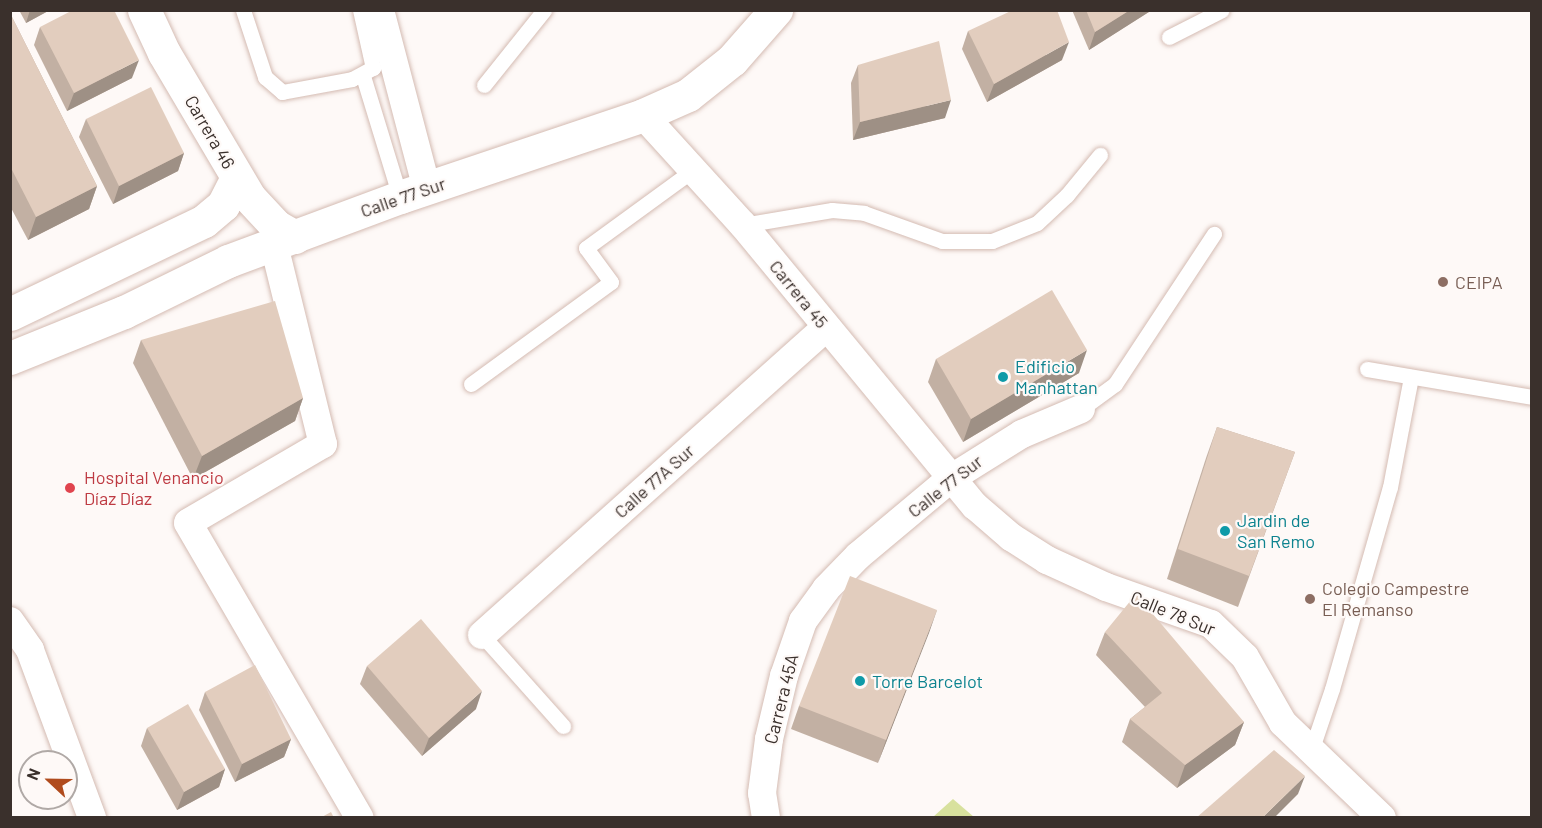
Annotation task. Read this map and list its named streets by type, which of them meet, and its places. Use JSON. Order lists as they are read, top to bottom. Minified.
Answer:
{"streets":{"street":["Carrera 46","Calle 77 Sur","Carrera 45","Calle 77A Sur","Calle 78 Sur","Carrera 45A"]},"crossings":[["Carrera 46","Calle 77 Sur"],["Calle 77 Sur","Carrera 45"],["Calle 77 Sur","Calle 78 Sur"],["Calle 77 Sur","Carrera 45A"],["Carrera 45","Calle 77A Sur"],["Carrera 45","Calle 78 Sur"]],"places":["CEIPA","Edificio Manhattan","Hospital Venancio Díaz Díaz","Jardin de San Remo","Colegio Campestre El Remanso","Torre Barcelot"],"north":"left"}
